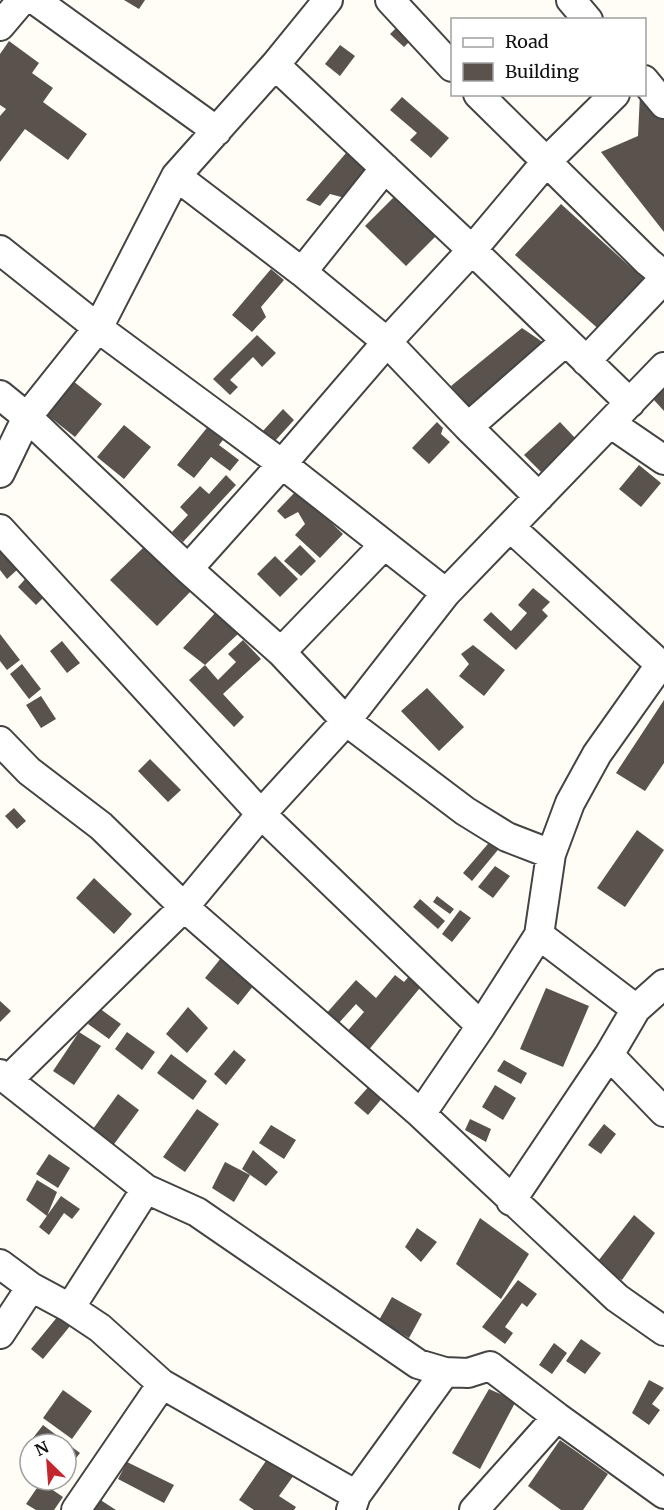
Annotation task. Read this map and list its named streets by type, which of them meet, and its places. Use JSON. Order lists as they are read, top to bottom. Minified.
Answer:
{"legend":["Road","Building"],"north":"top left"}
